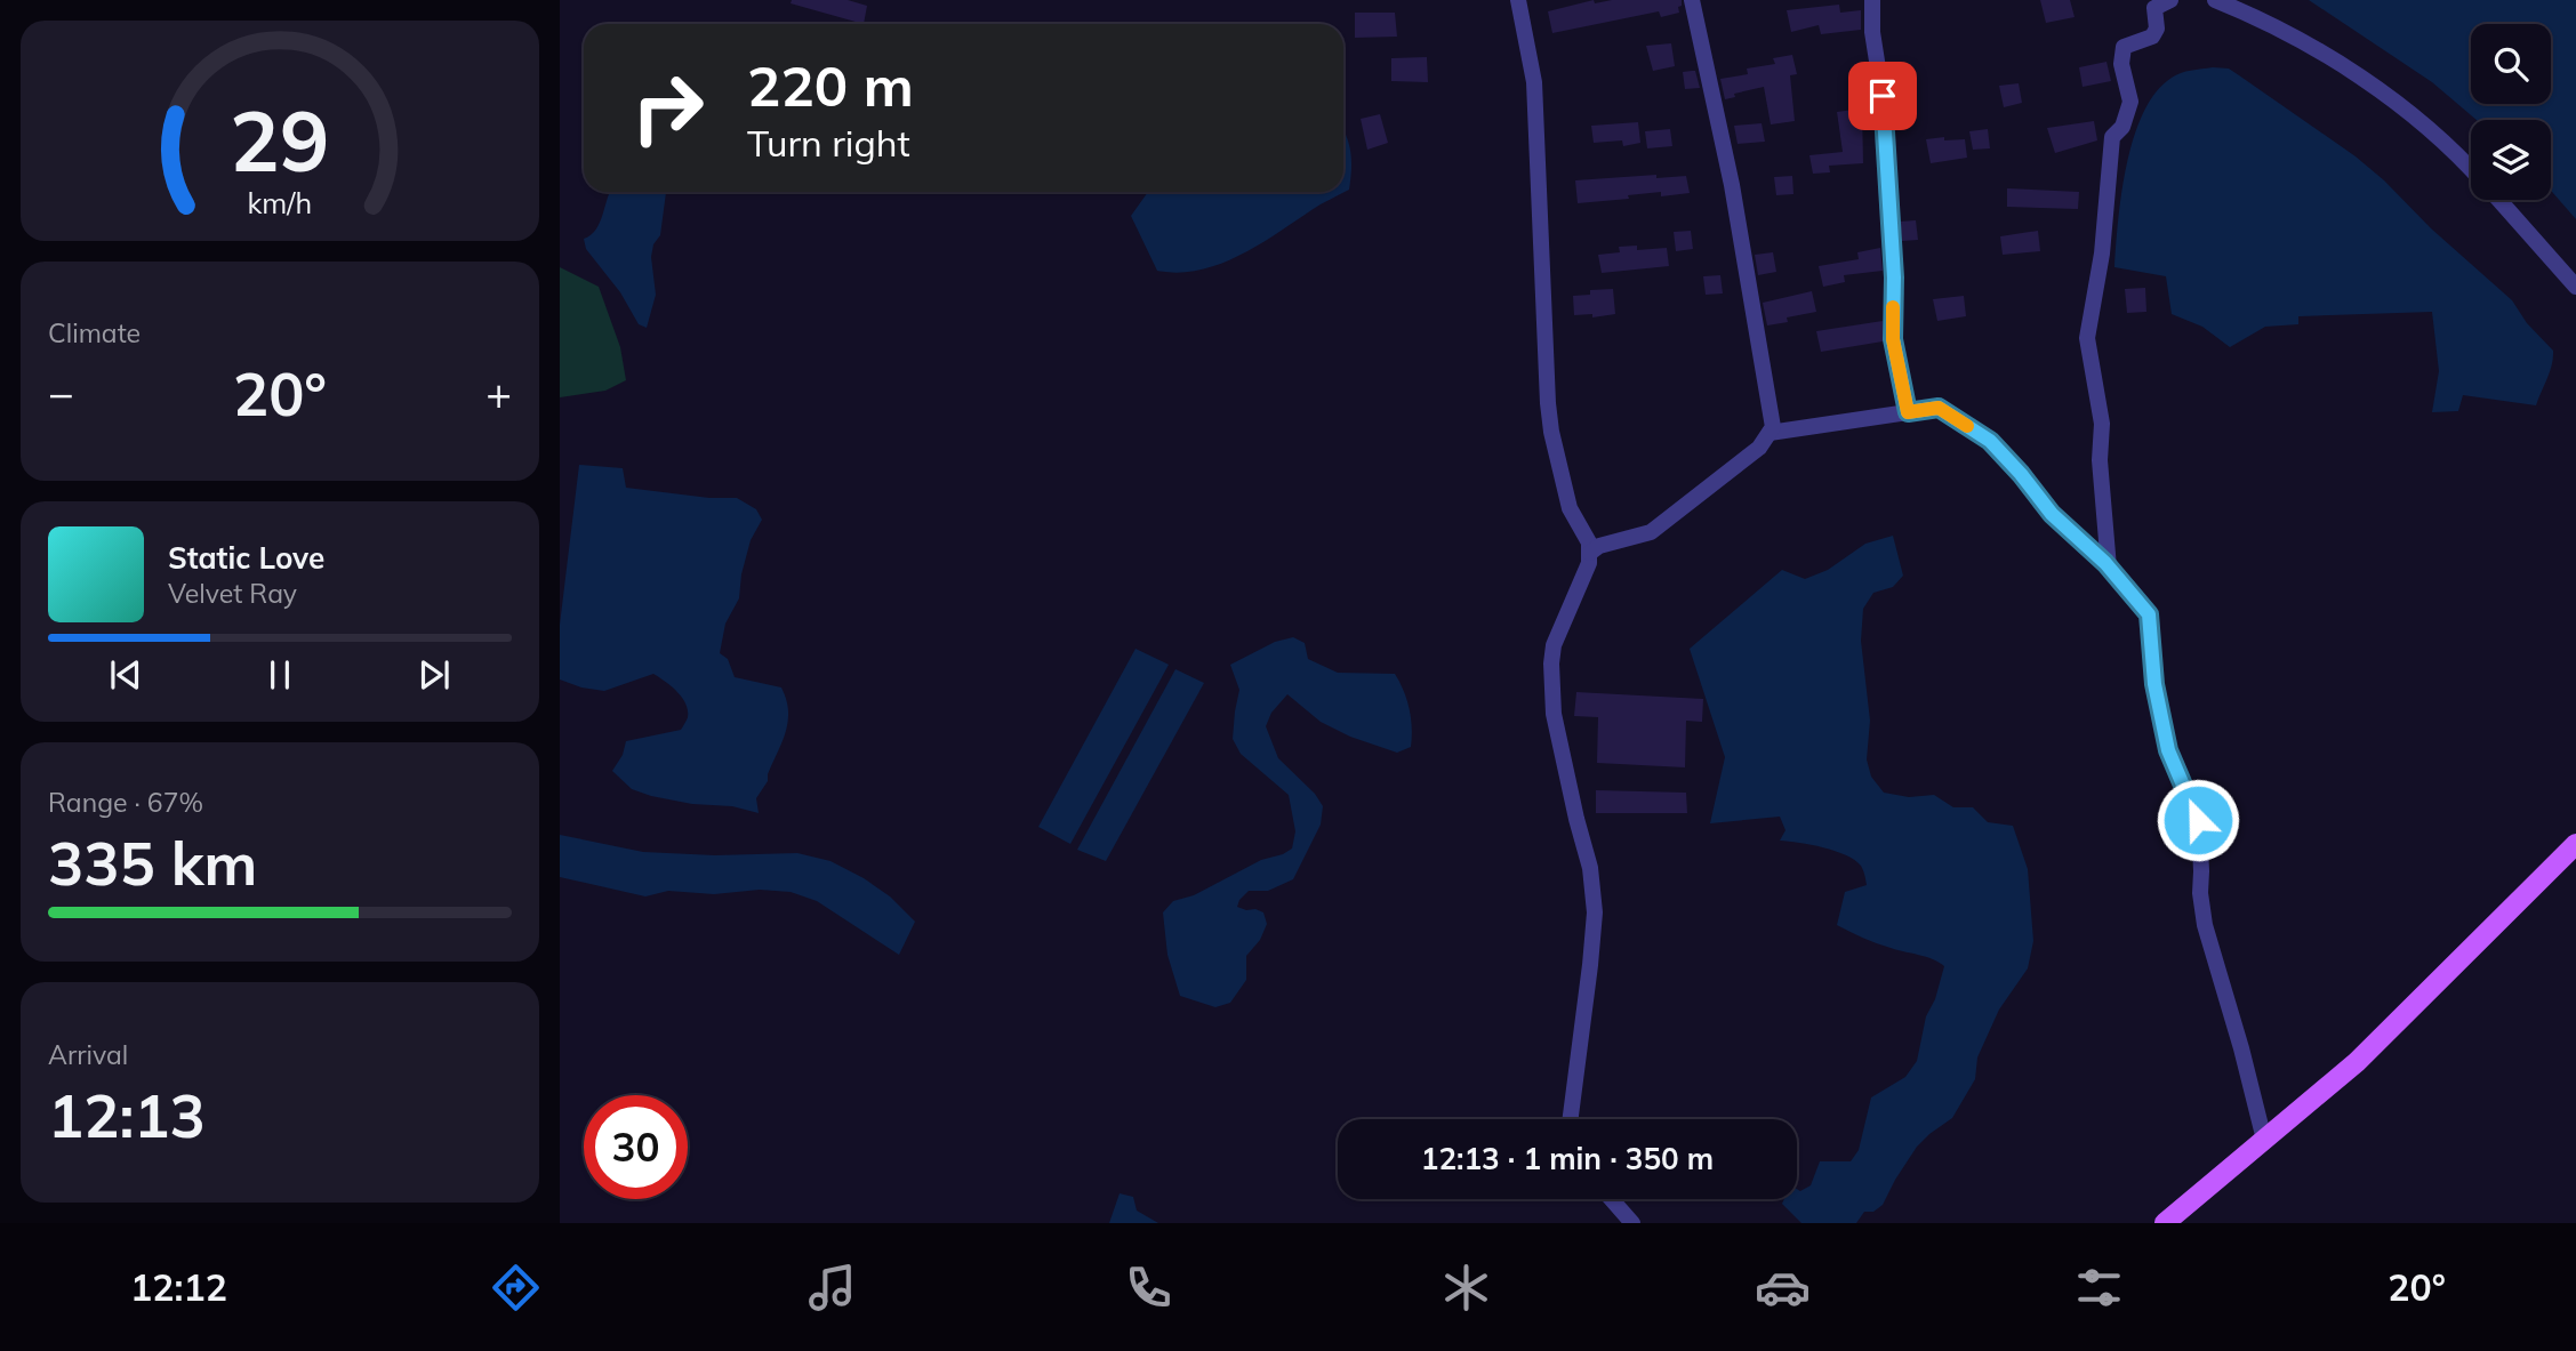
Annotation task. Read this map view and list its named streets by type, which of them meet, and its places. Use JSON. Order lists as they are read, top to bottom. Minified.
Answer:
{"page":{"turn":["220 m","Turn right"],"tile":["Climate",["Range · 67%","335 km"],["Arrival","12:13"]],"heat":["−","20°","+"],"song":["Static Love","Velvet Ray"],"limit":"30","trip":"12:13 · 1 min · 350 m","tabs":["12:12","20°"],"gauge":["29","km/h"]}}
